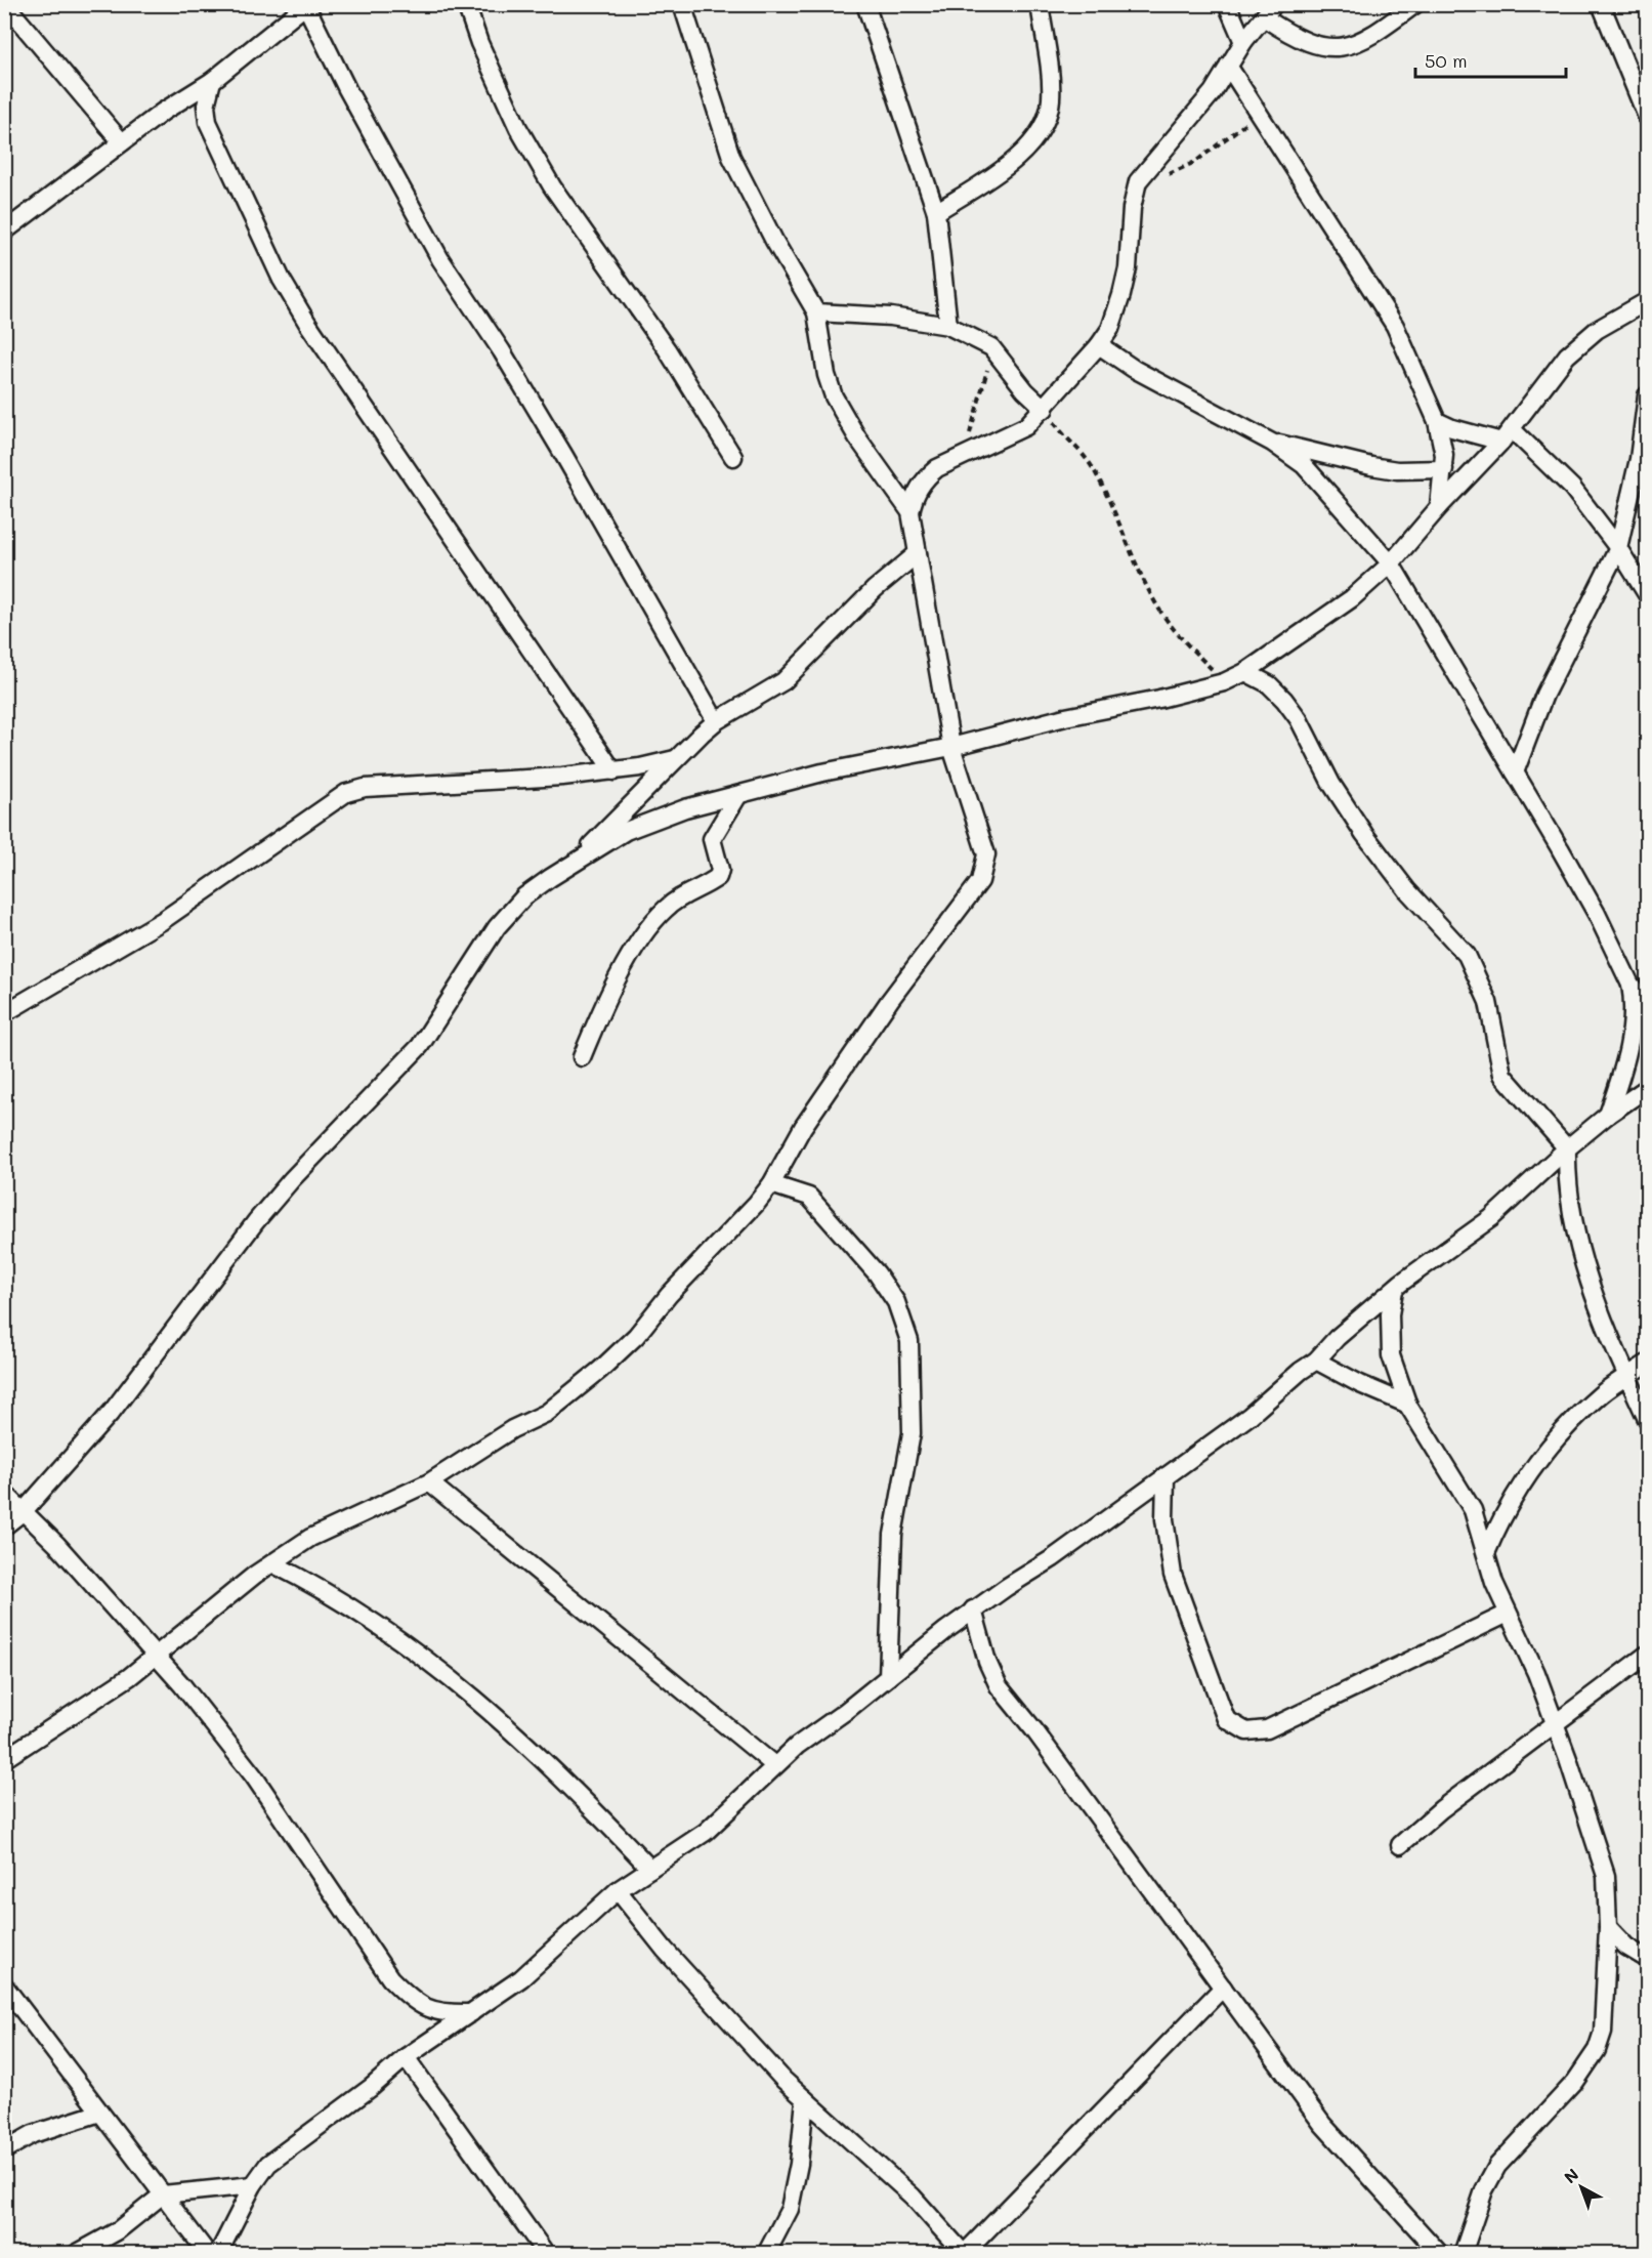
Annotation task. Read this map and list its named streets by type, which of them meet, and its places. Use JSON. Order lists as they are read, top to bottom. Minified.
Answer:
{"scale_bar":"50 m","north":"top left"}
